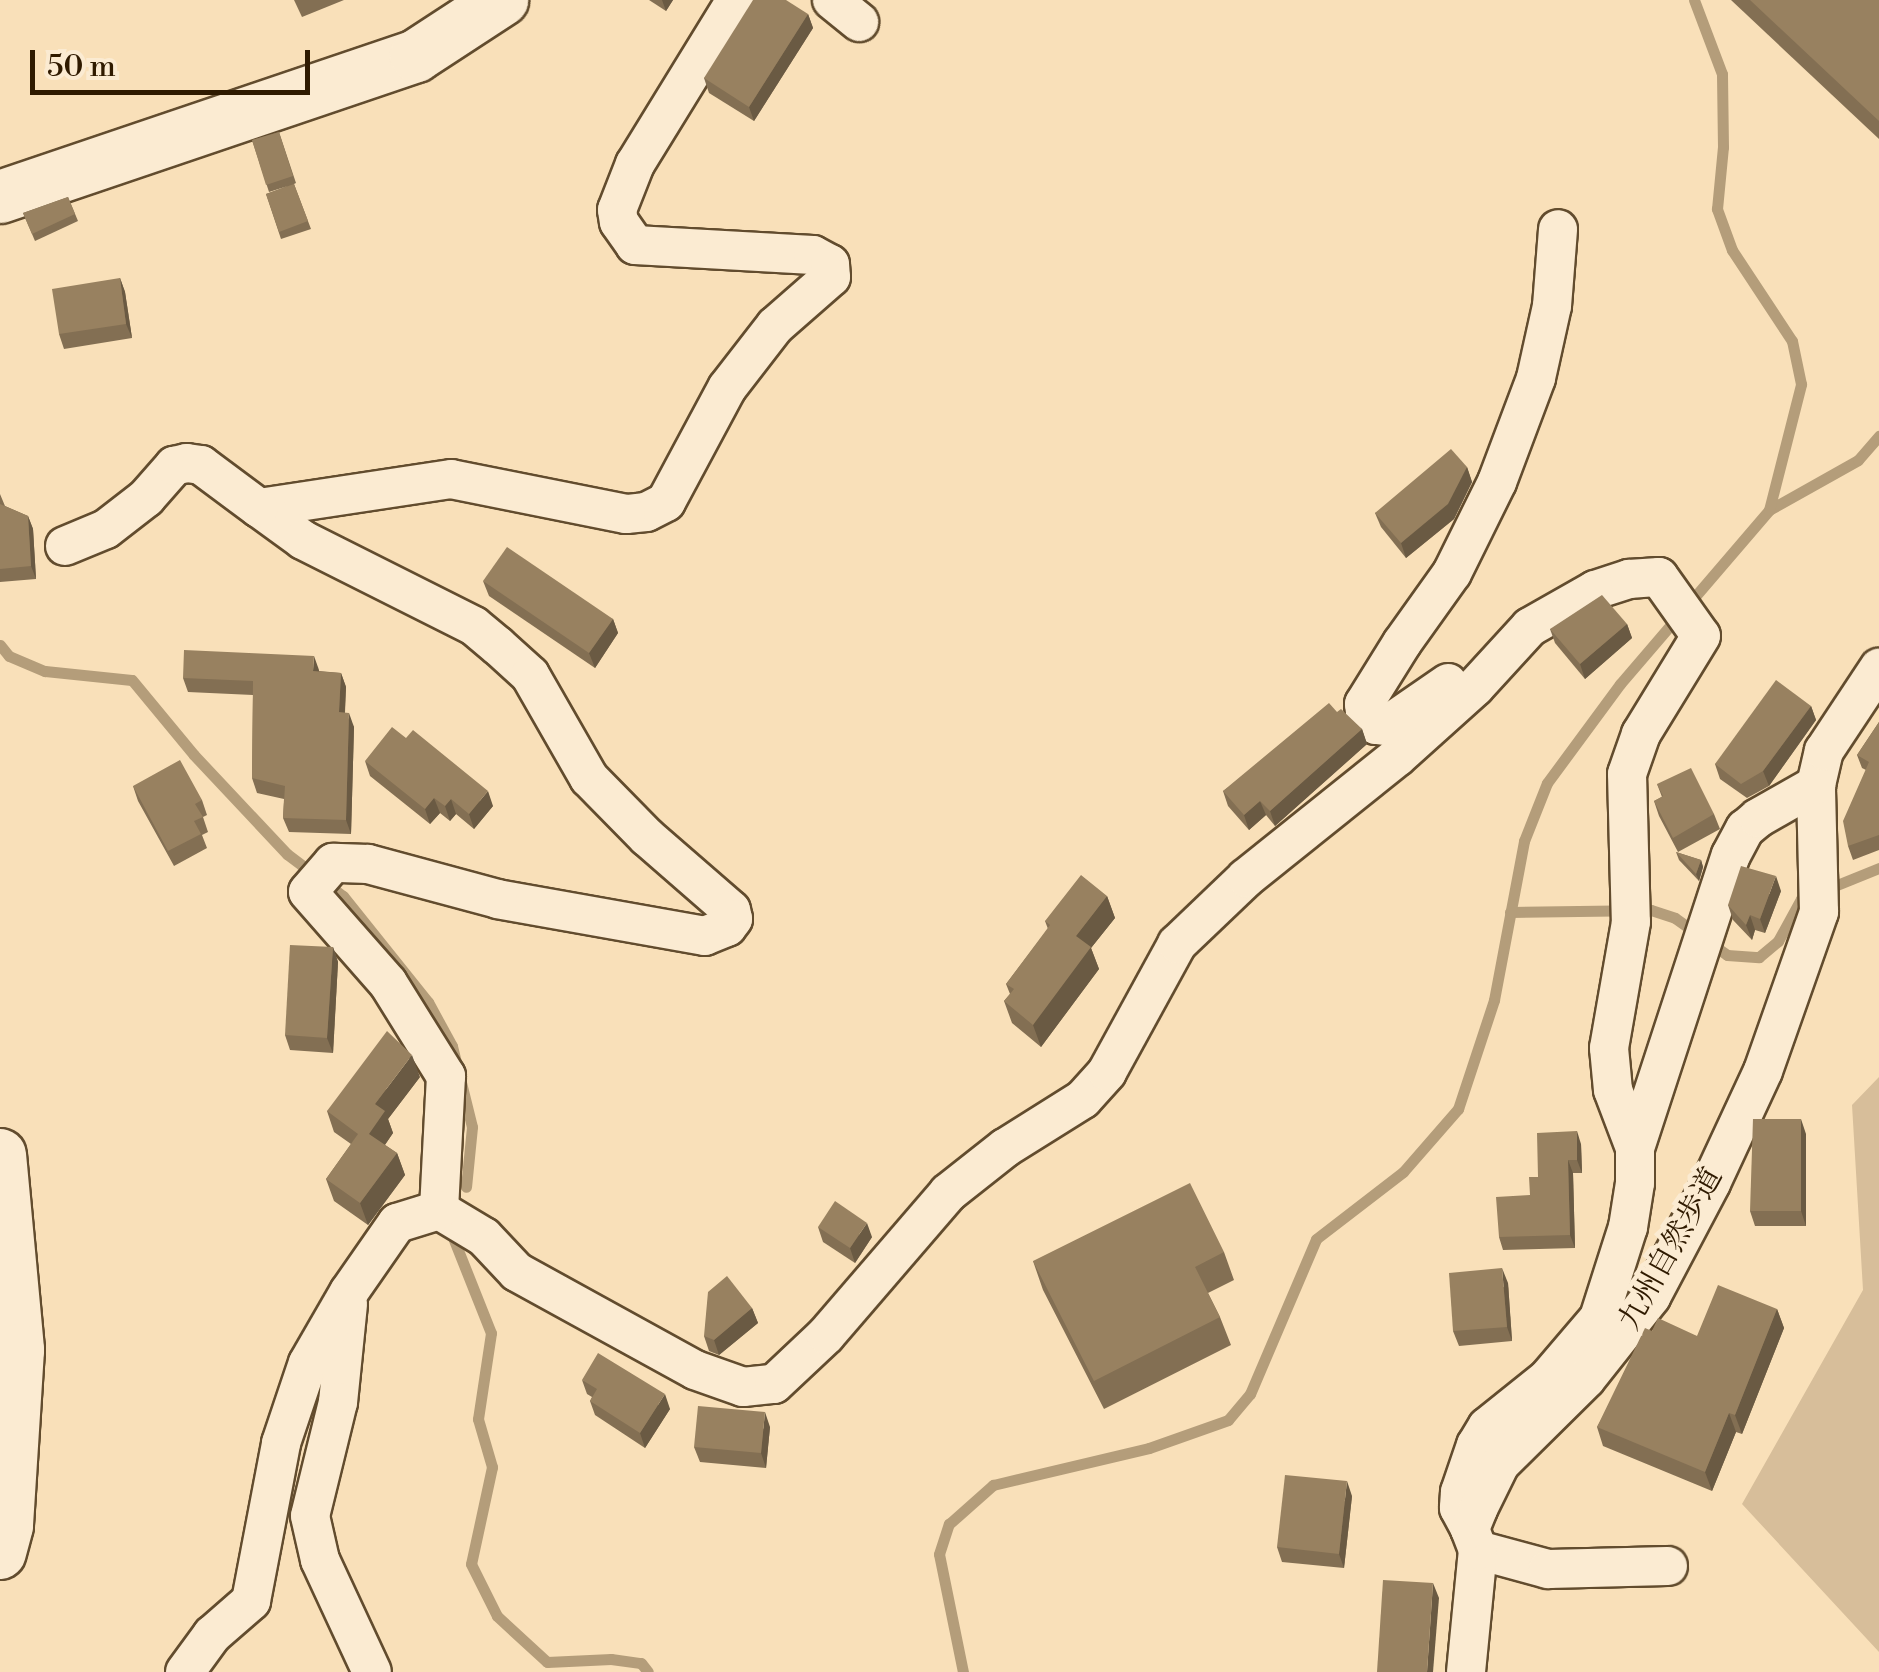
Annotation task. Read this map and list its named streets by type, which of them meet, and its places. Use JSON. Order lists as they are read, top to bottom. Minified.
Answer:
{"streets":{"street":["九州自然歩道"]},"scale_bar":"50 m"}
